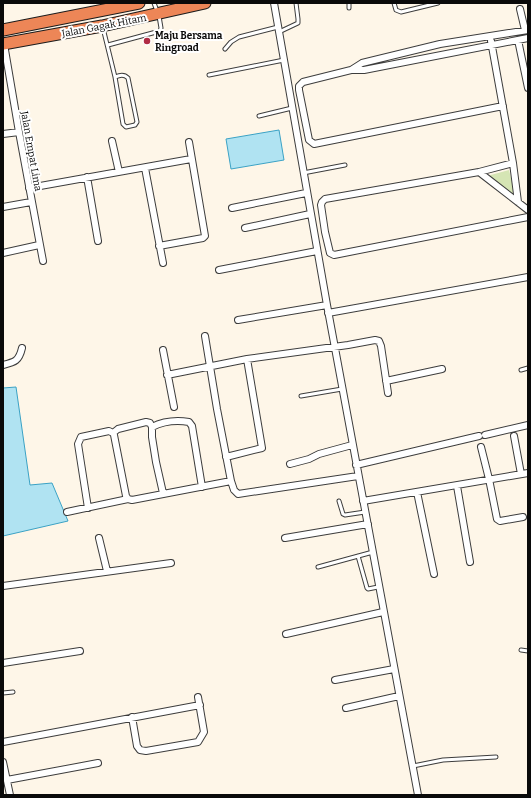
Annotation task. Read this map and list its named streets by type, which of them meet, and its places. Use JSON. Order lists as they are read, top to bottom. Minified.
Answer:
{"streets":{"highway":["Jalan Gagak Hitam"],"street":["Jalan Empat Lima"]},"crossings":[["Jalan Gagak Hitam","Jalan Empat Lima"]],"places":["Maju Bersama Ringroad"]}
